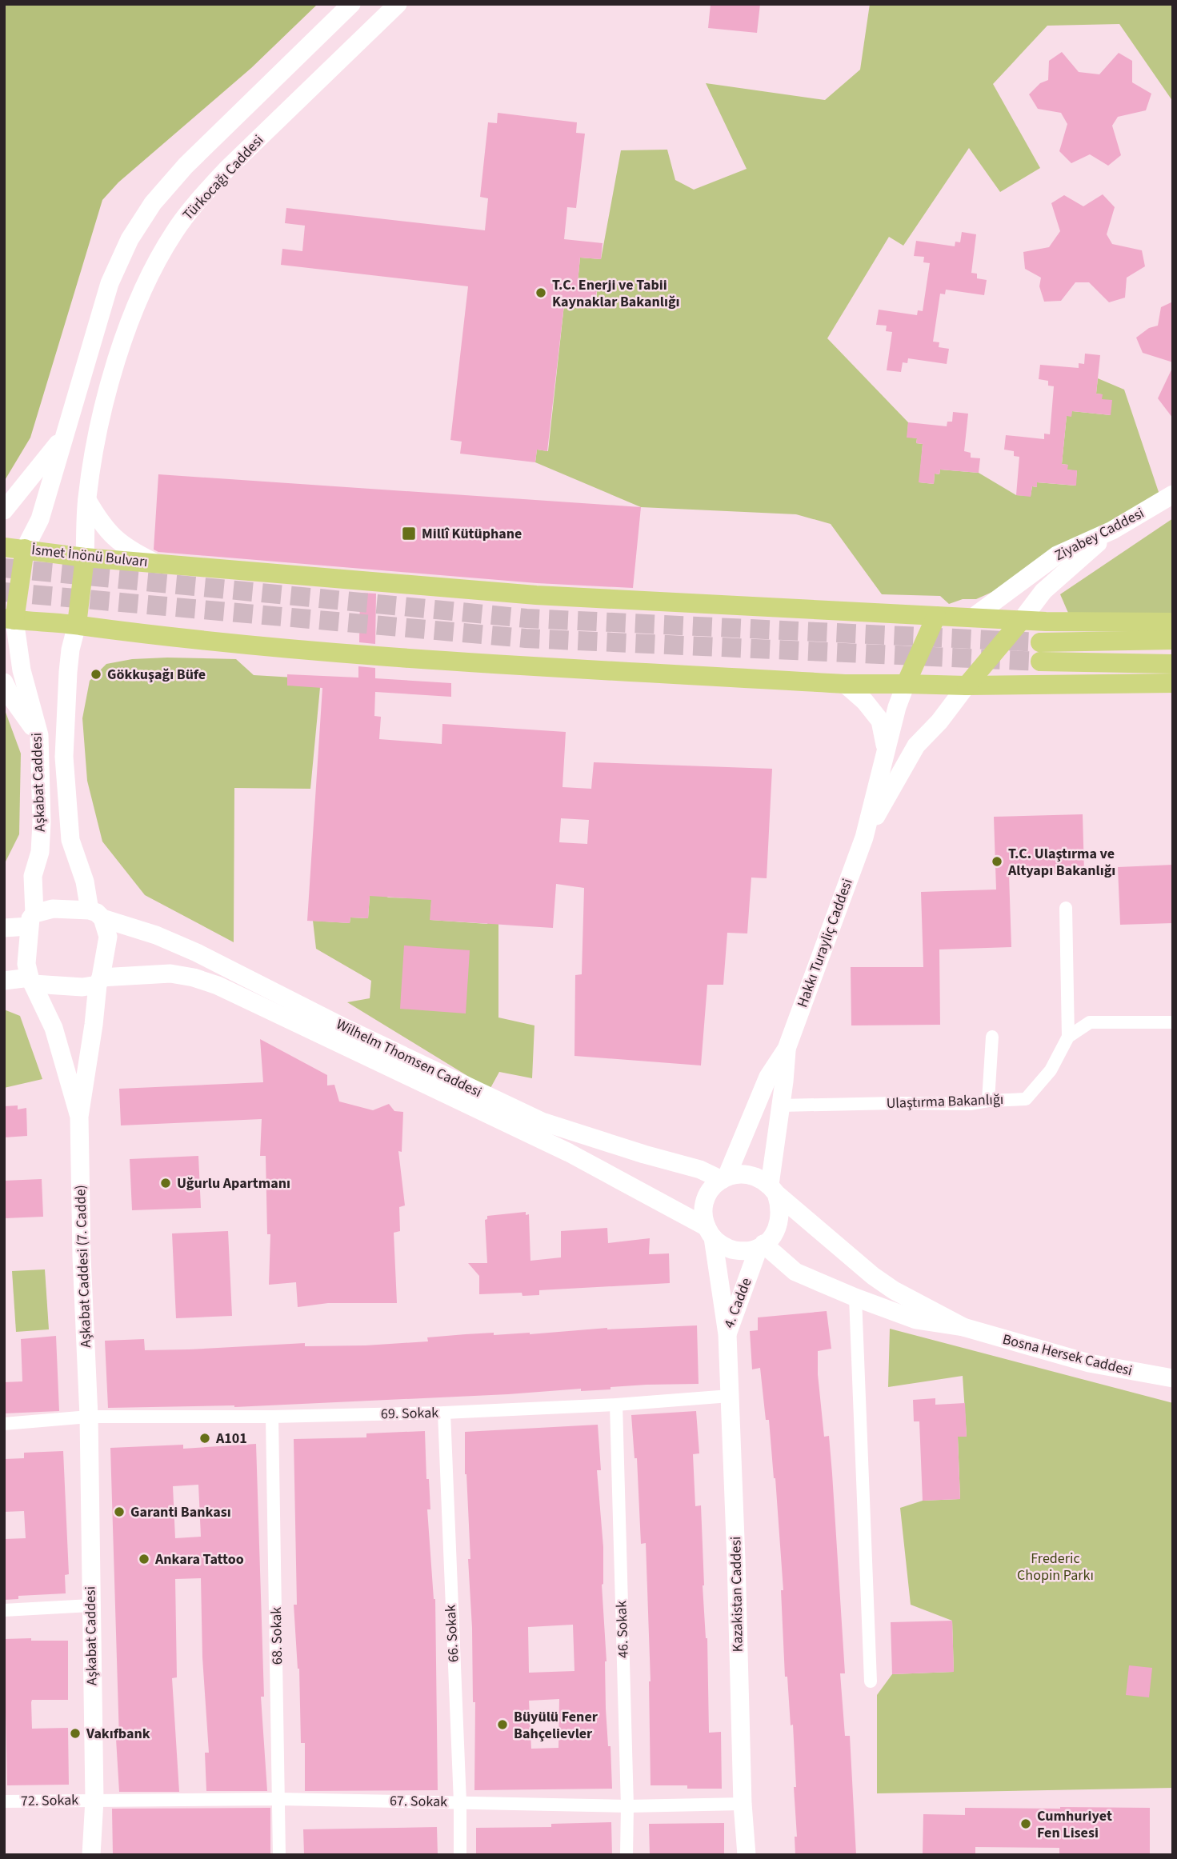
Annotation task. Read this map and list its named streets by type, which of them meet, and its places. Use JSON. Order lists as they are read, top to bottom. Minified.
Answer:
{"streets":{"main road":["Türkocağı Caddesi","Ziyabey Caddesi","İsmet İnönü Bulvarı","Aşkabat Caddesi","Hakkı Turayliç Caddesi","Wilhelm Thomsen Caddesi","Aşkabat Caddesi (7. Cadde)","4. Cadde","Bosna Hersek Caddesi","Kazakistan Caddesi"],"street":["Ulaştırma Bakanlığı","69. Sokak","46. Sokak","66. Sokak","68. Sokak","72. Sokak","67. Sokak"]},"crossings":[["Türkocağı Caddesi","İsmet İnönü Bulvarı"],["Ziyabey Caddesi","İsmet İnönü Bulvarı"],["Aşkabat Caddesi","Wilhelm Thomsen Caddesi"],["Aşkabat Caddesi","Aşkabat Caddesi (7. Cadde)"],["Aşkabat Caddesi","69. Sokak"],["Aşkabat Caddesi","72. Sokak"],["Aşkabat Caddesi","67. Sokak"],["Hakkı Turayliç Caddesi","Wilhelm Thomsen Caddesi"],["Hakkı Turayliç Caddesi","Ulaştırma Bakanlığı"],["Hakkı Turayliç Caddesi","4. Cadde"],["Wilhelm Thomsen Caddesi","4. Cadde"],["Aşkabat Caddesi (7. Cadde)","69. Sokak"],["4. Cadde","Kazakistan Caddesi"],["69. Sokak","Kazakistan Caddesi"],["69. Sokak","46. Sokak"],["69. Sokak","66. Sokak"],["69. Sokak","68. Sokak"],["Kazakistan Caddesi","67. Sokak"],["46. Sokak","67. Sokak"],["66. Sokak","67. Sokak"],["68. Sokak","67. Sokak"],["72. Sokak","67. Sokak"]],"parks":["Frederic Chopin Parkı"],"places":{"other":["T.C. Enerji ve Tabii Kaynaklar Bakanlığı","Gökkuşağı Büfe","T.C. Ulaştırma ve Altyapı Bakanlığı","Uğurlu Apartmanı","A101","Garanti Bankası","Ankara Tattoo","Büyülü Fener Bahçelievler","Vakıfbank","Cumhuriyet Fen Lisesi"],"transit":["Millî Kütüphane"]}}
